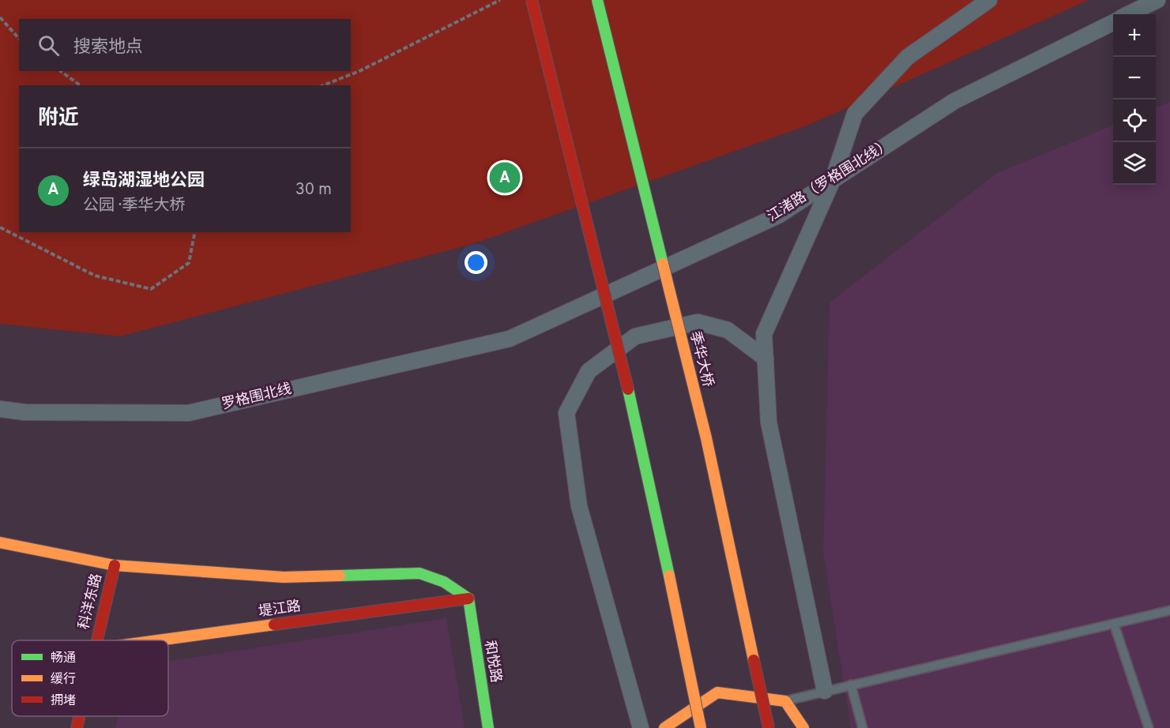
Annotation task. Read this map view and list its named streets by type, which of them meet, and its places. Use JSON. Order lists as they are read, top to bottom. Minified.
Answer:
{"streets":{"main road":["季华大桥","科洋东路","堤江路","和悦路"],"street":["江渚路（罗格围北线）","罗格围北线"]},"crossings":[["江渚路（罗格围北线）","罗格围北线"],["堤江路","和悦路"]],"legend":["畅通","缓行","拥堵"],"page":{"map_buttons":["+","−"],"search":"搜索地点","heading":"附近","list":[{"mark":"A","name":"绿岛湖湿地公园","note":"公园 · 季华大桥","value":"30 m"}],"pins":"A"}}
